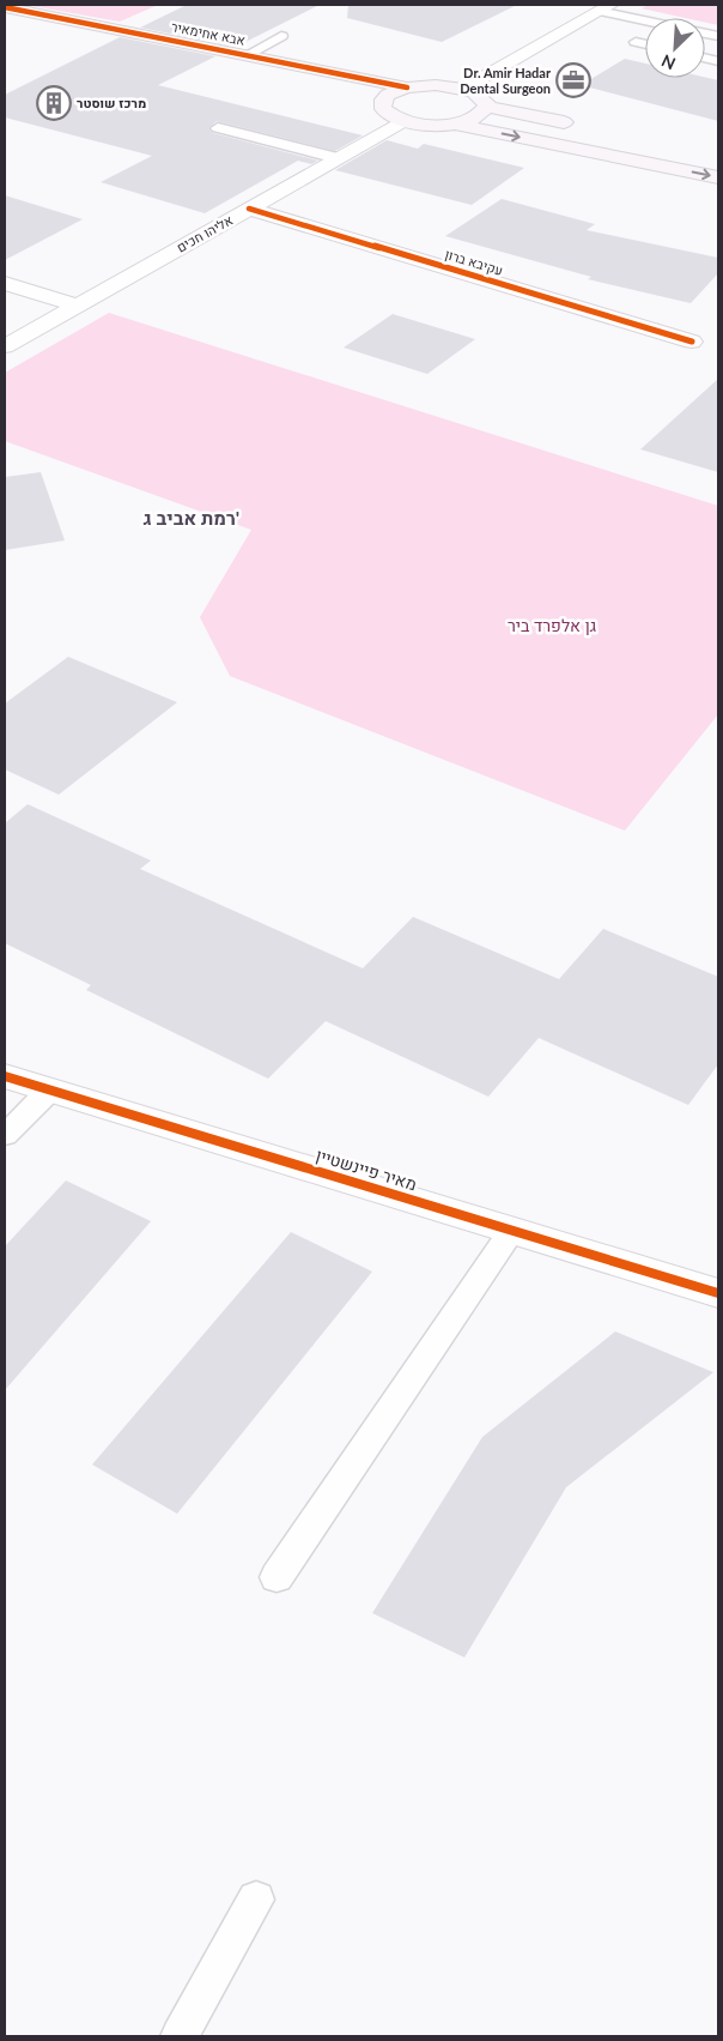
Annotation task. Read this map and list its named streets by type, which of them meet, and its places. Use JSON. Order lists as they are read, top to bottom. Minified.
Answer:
{"streets":{"street":["אבא אחימאיר","אליהו חכים","עקיבא ברון","מאיר פיינשטיין"]},"crossings":[["אליהו חכים","עקיבא ברון"]],"districts":["רמת אביב ג'"],"parks":["גן אלפרד ביר"],"places":{"office":["Dr. Amir Hadar Dental Surgeon"],"building":["מרכז שוסטר"]},"north":"bottom left"}
